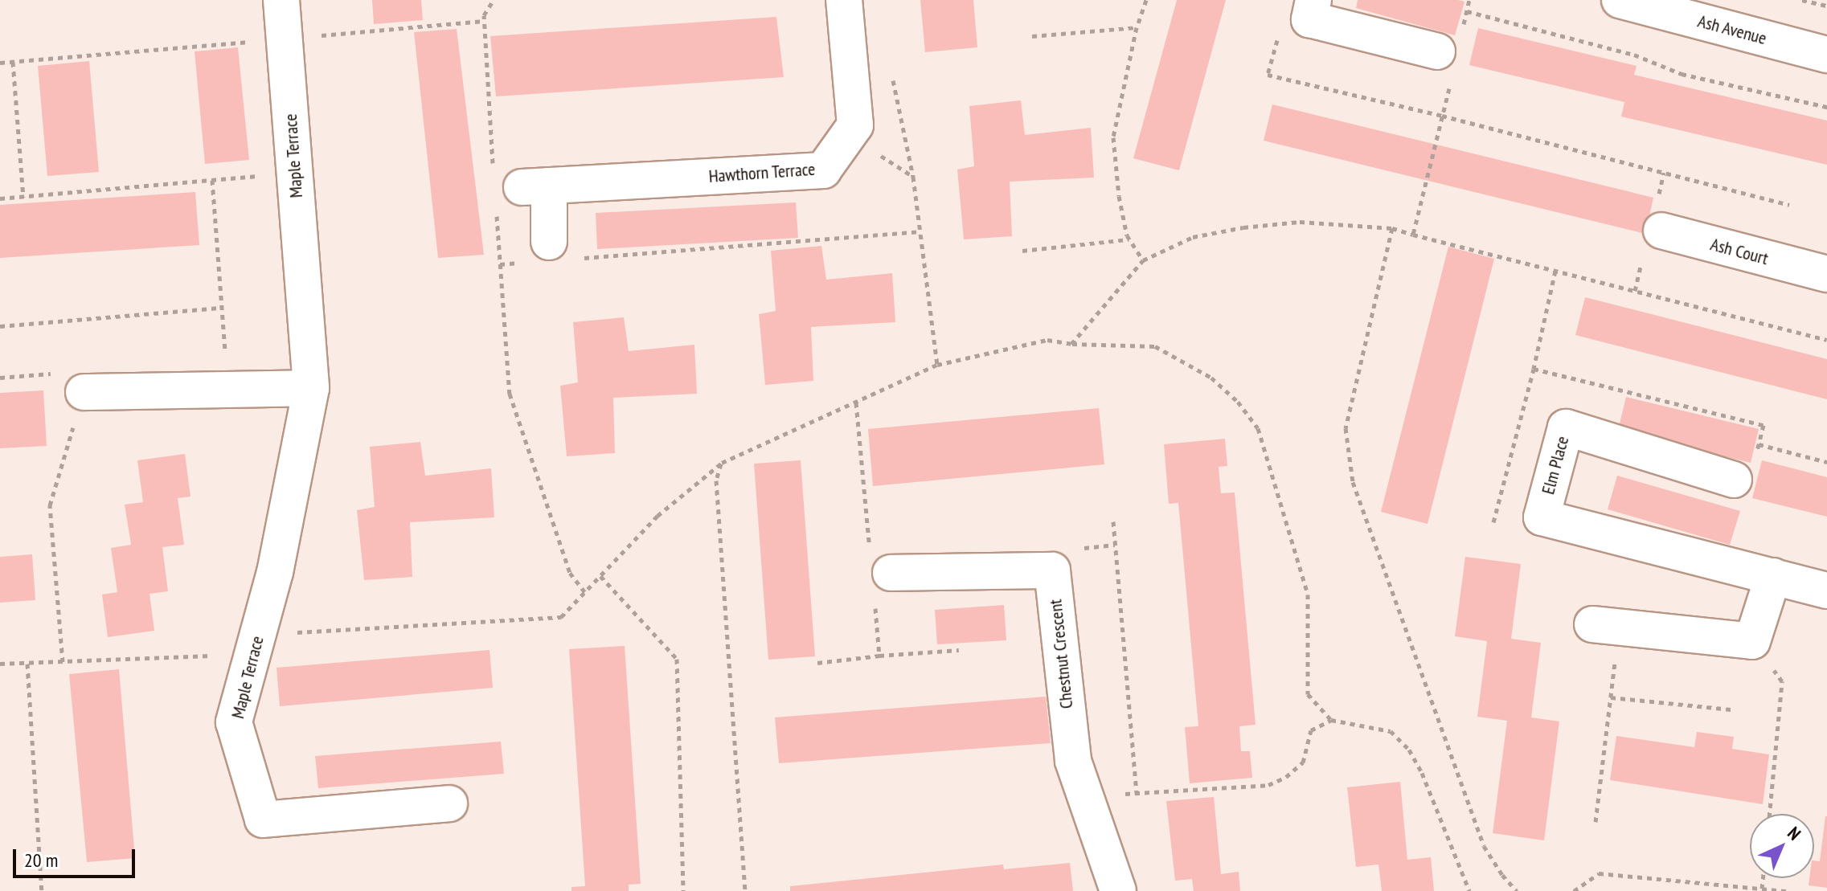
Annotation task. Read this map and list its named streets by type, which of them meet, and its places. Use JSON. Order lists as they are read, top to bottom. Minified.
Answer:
{"streets":{"street":["Ash Avenue","Maple Terrace","Hawthorn Terrace","Ash Court","Elm Place","Chestnut Crescent"]},"scale_bar":"20 m","north":"top right"}
